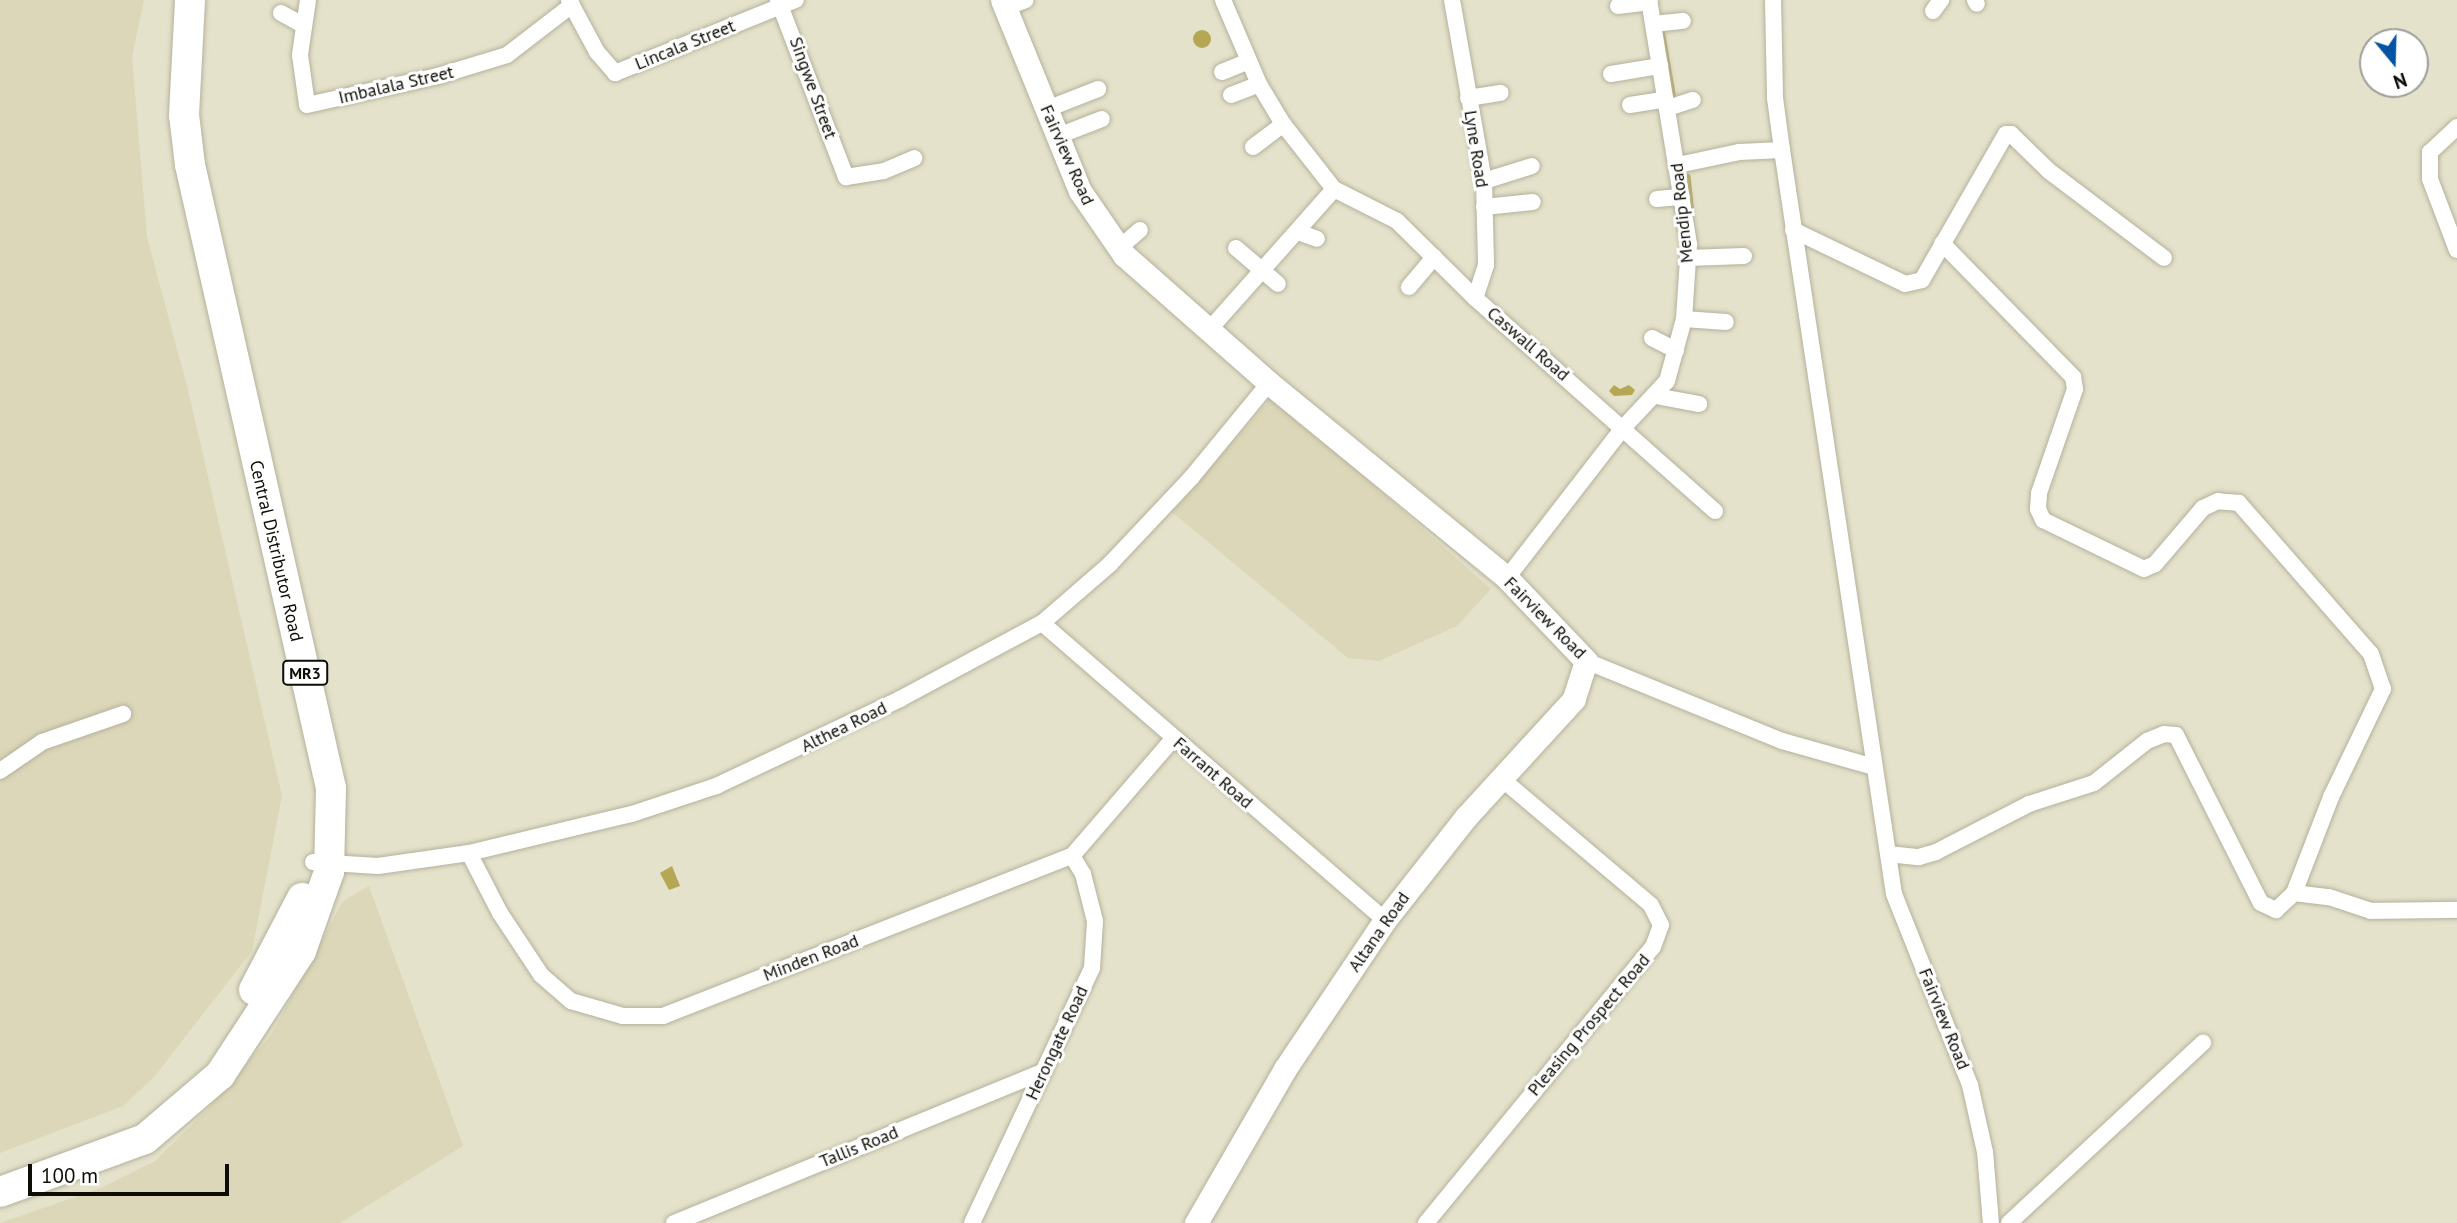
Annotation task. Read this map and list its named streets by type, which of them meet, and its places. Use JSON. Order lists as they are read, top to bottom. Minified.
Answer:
{"streets":{"highway":["Central Distributor Road","MR3"],"main road":["Fairview Road","Altana Road"],"street":["Lincala Street","Imbalala Street","Singwe Street","Lyne Road","Mendip Road","Caswall Road","Althea Road","Farrant Road","Minden Road","Pleasing Prospect Road","Herongate Road","Tallis Road"]},"crossings":[["Lincala Street","Imbalala Street"],["Lincala Street","Singwe Street"],["Lyne Road","Caswall Road"],["Fairview Road","Mendip Road"],["Fairview Road","Althea Road"],["Fairview Road","Altana Road"],["Mendip Road","Caswall Road"],["Central Distributor Road","Althea Road"],["Althea Road","Farrant Road"],["Althea Road","Minden Road"],["Farrant Road","Altana Road"],["Farrant Road","Minden Road"],["Altana Road","Pleasing Prospect Road"],["Minden Road","Herongate Road"],["Herongate Road","Tallis Road"]],"scale_bar":"100 m","north":"bottom"}
